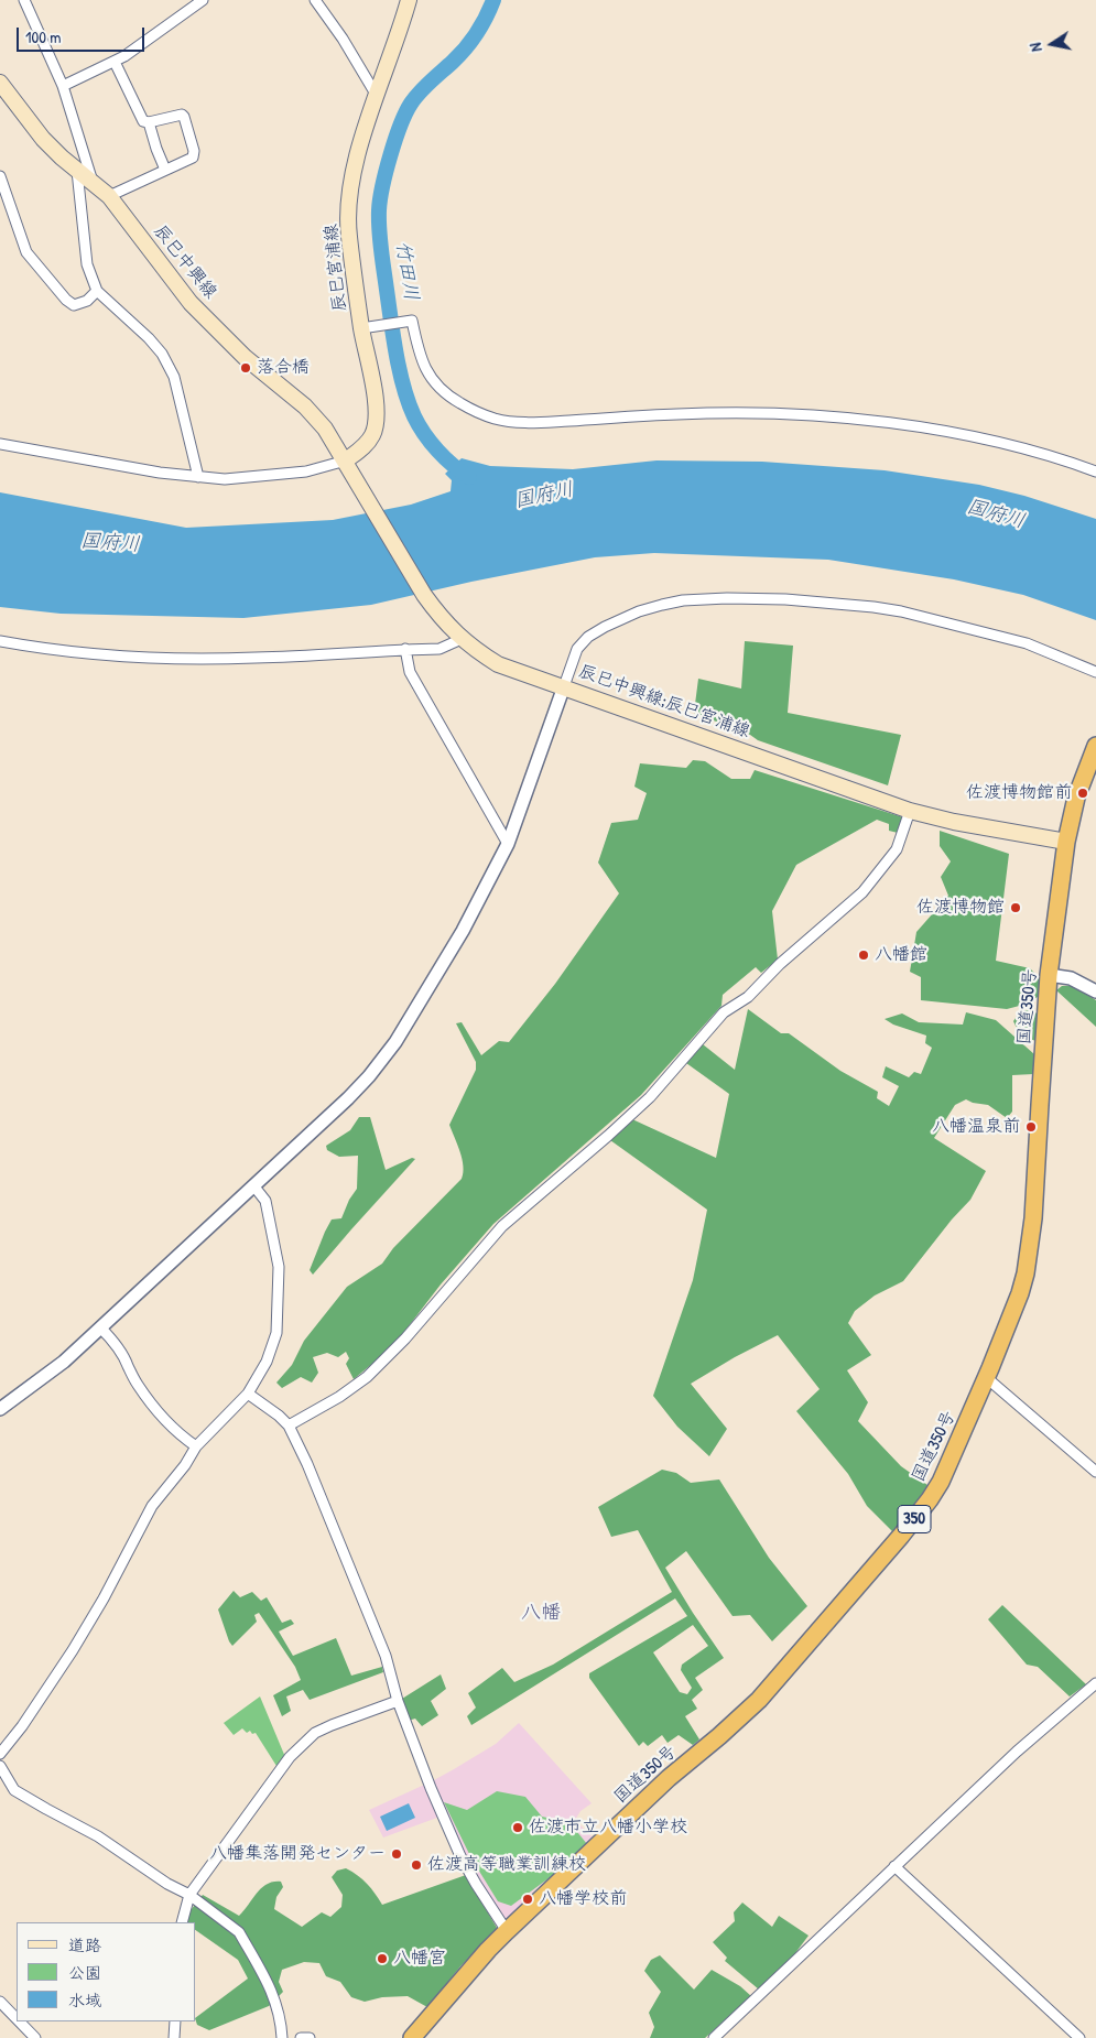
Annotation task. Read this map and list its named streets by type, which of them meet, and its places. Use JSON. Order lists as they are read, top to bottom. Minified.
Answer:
{"streets":{"highway":["国道350号","350"],"main road":["辰巳中興線","辰巳宮浦線","辰巳中興線;辰巳宮浦線"]},"crossings":[["辰巳中興線","辰巳宮浦線"],["辰巳中興線","辰巳中興線;辰巳宮浦線"],["辰巳宮浦線","辰巳中興線;辰巳宮浦線"],["辰巳中興線;辰巳宮浦線","国道350号"]],"districts":["八幡"],"water":["竹田川","国府川"],"places":["落合橋","佐渡博物館前","佐渡博物館","八幡館","八幡温泉前","佐渡市立八幡小学校","八幡集落開発センター","佐渡高等職業訓練校","八幡学校前","八幡宮"],"legend":["道路","公園","水域"],"scale_bar":"100 m","north":"left"}
